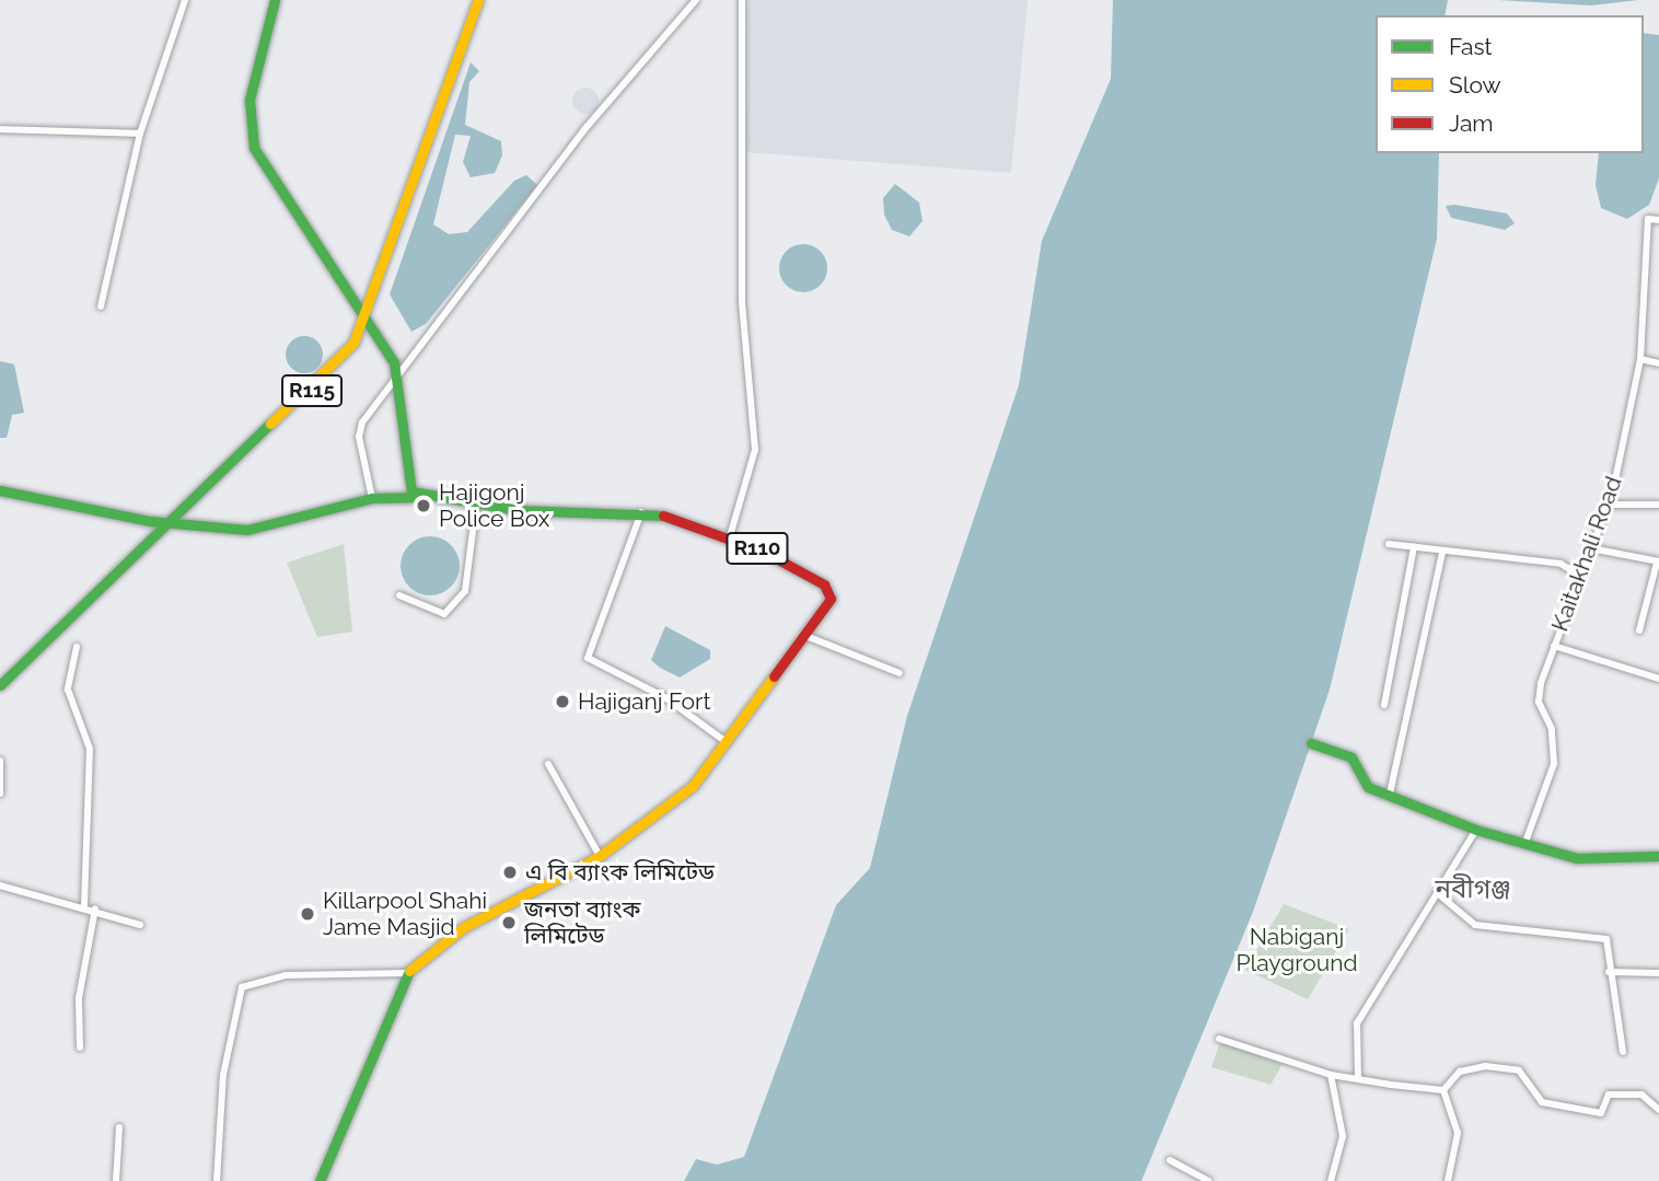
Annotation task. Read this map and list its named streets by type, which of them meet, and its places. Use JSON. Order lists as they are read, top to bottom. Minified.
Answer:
{"streets":{"main road":["R115","R110"],"street":["Kaitakhali Road"]},"districts":["নবীগঞ্জ"],"parks":["Nabiganj Playground"],"places":["Hajigonj Police Box","Hajiganj Fort","এ বি ব্যাংক লিমিটেড","Killarpool Shahi Jame Masjid","জনতা ব্যাংক লিমিটেড"],"legend":["Fast","Slow","Jam"]}
